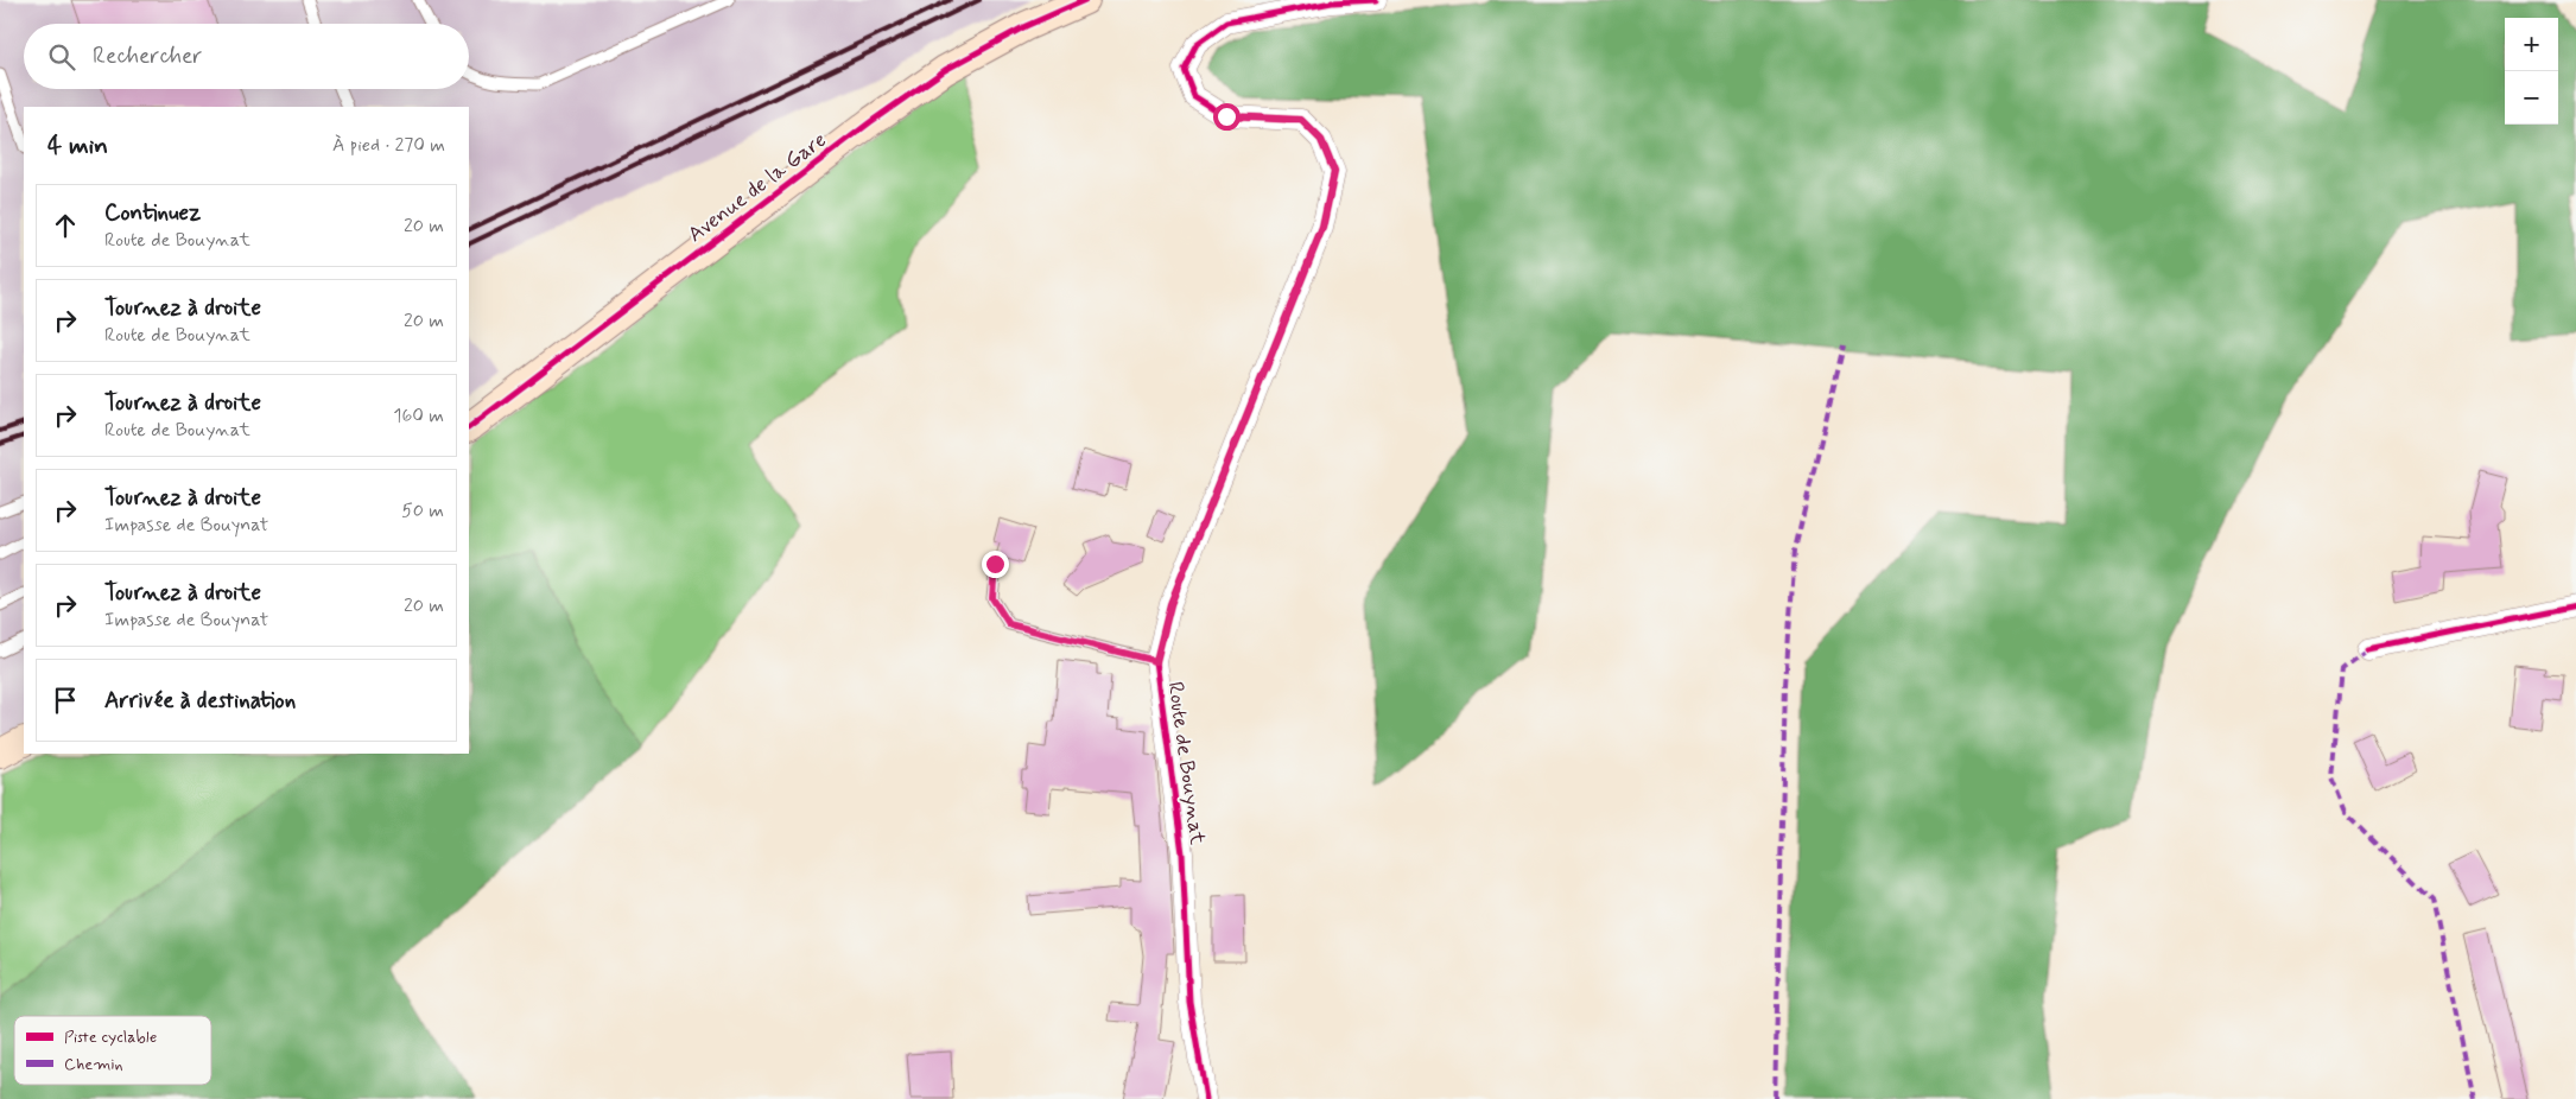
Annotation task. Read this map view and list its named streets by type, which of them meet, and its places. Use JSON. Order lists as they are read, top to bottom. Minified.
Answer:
{"streets":{"street":["Avenue de la Gare","Route de Bouynat"]},"legend":["Piste cyclable","Chemin"],"page":{"map_buttons":["+","−"],"search":"Rechercher","heading":["4 min","À pied · 270 m"],"list":[["Continuez","Route de Bouynat","20 m"],["Tournez à droite","Route de Bouynat","20 m"],["Tournez à droite","Route de Bouynat","160 m"],["Tournez à droite","Impasse de Bouynat","50 m"],["Tournez à droite","Impasse de Bouynat","20 m"],"Arrivée à destination"]}}
